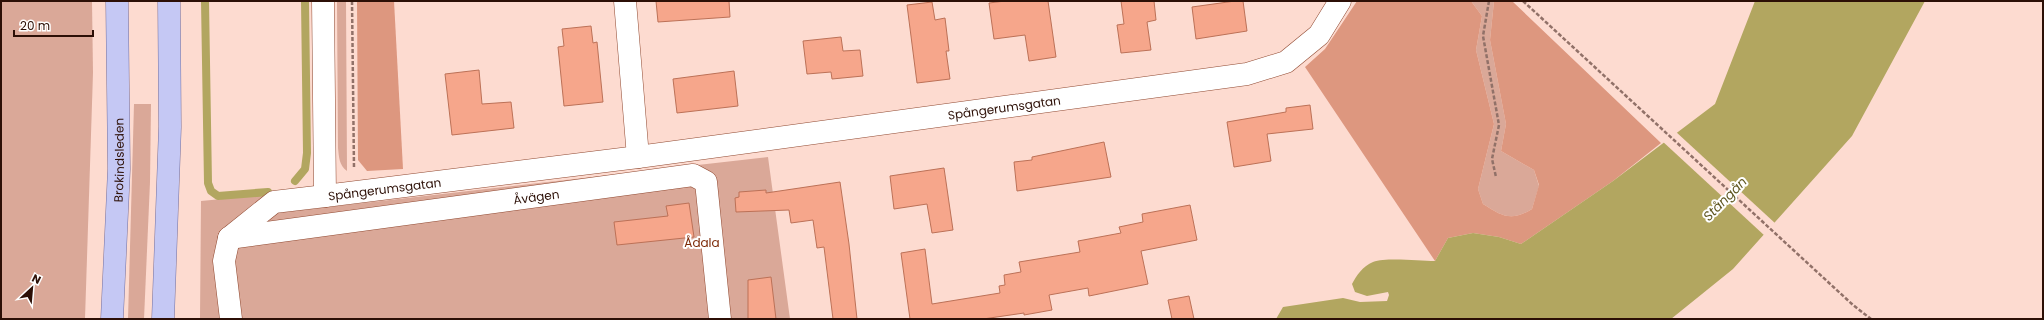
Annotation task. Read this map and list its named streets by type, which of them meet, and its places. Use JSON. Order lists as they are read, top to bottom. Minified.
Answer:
{"streets":{"main road":["Brokindsleden"],"street":["Spångerumsgatan","Åvägen"]},"water":["Stångån"],"parks":["Ådala"],"scale_bar":"20 m","north":"top right"}
